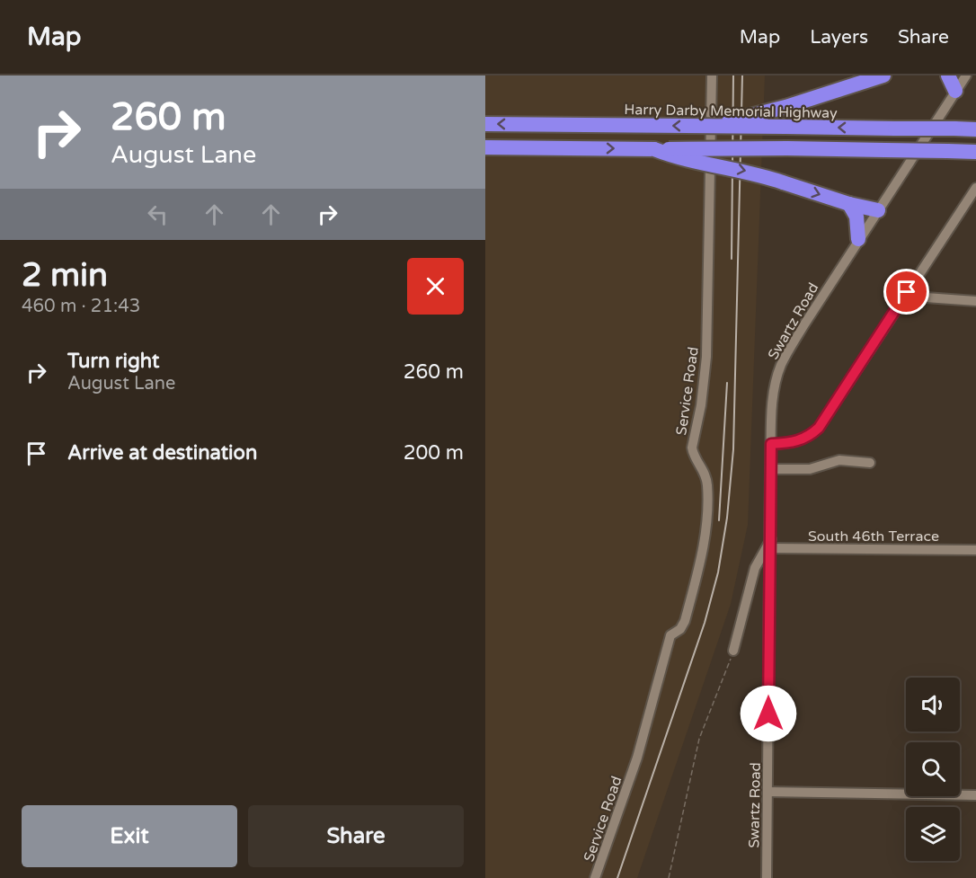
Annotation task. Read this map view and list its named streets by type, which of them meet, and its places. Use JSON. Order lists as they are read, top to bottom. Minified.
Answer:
{"streets":{"highway":["Harry Darby Memorial Highway"],"street":["Swartz Road","Service Road","South 46th Terrace"]},"crossings":[["Swartz Road","South 46th Terrace"]],"page":{"header":"Map","nav":["Map","Layers","Share"],"turn":["260 m","August Lane"],"heading":["2 min","460 m · 21:43"],"list":[{"name":"Turn right","note":"August Lane","value":"260 m"},{"name":"Arrive at destination","value":"200 m"}],"buttons":["Exit","Share"]}}
